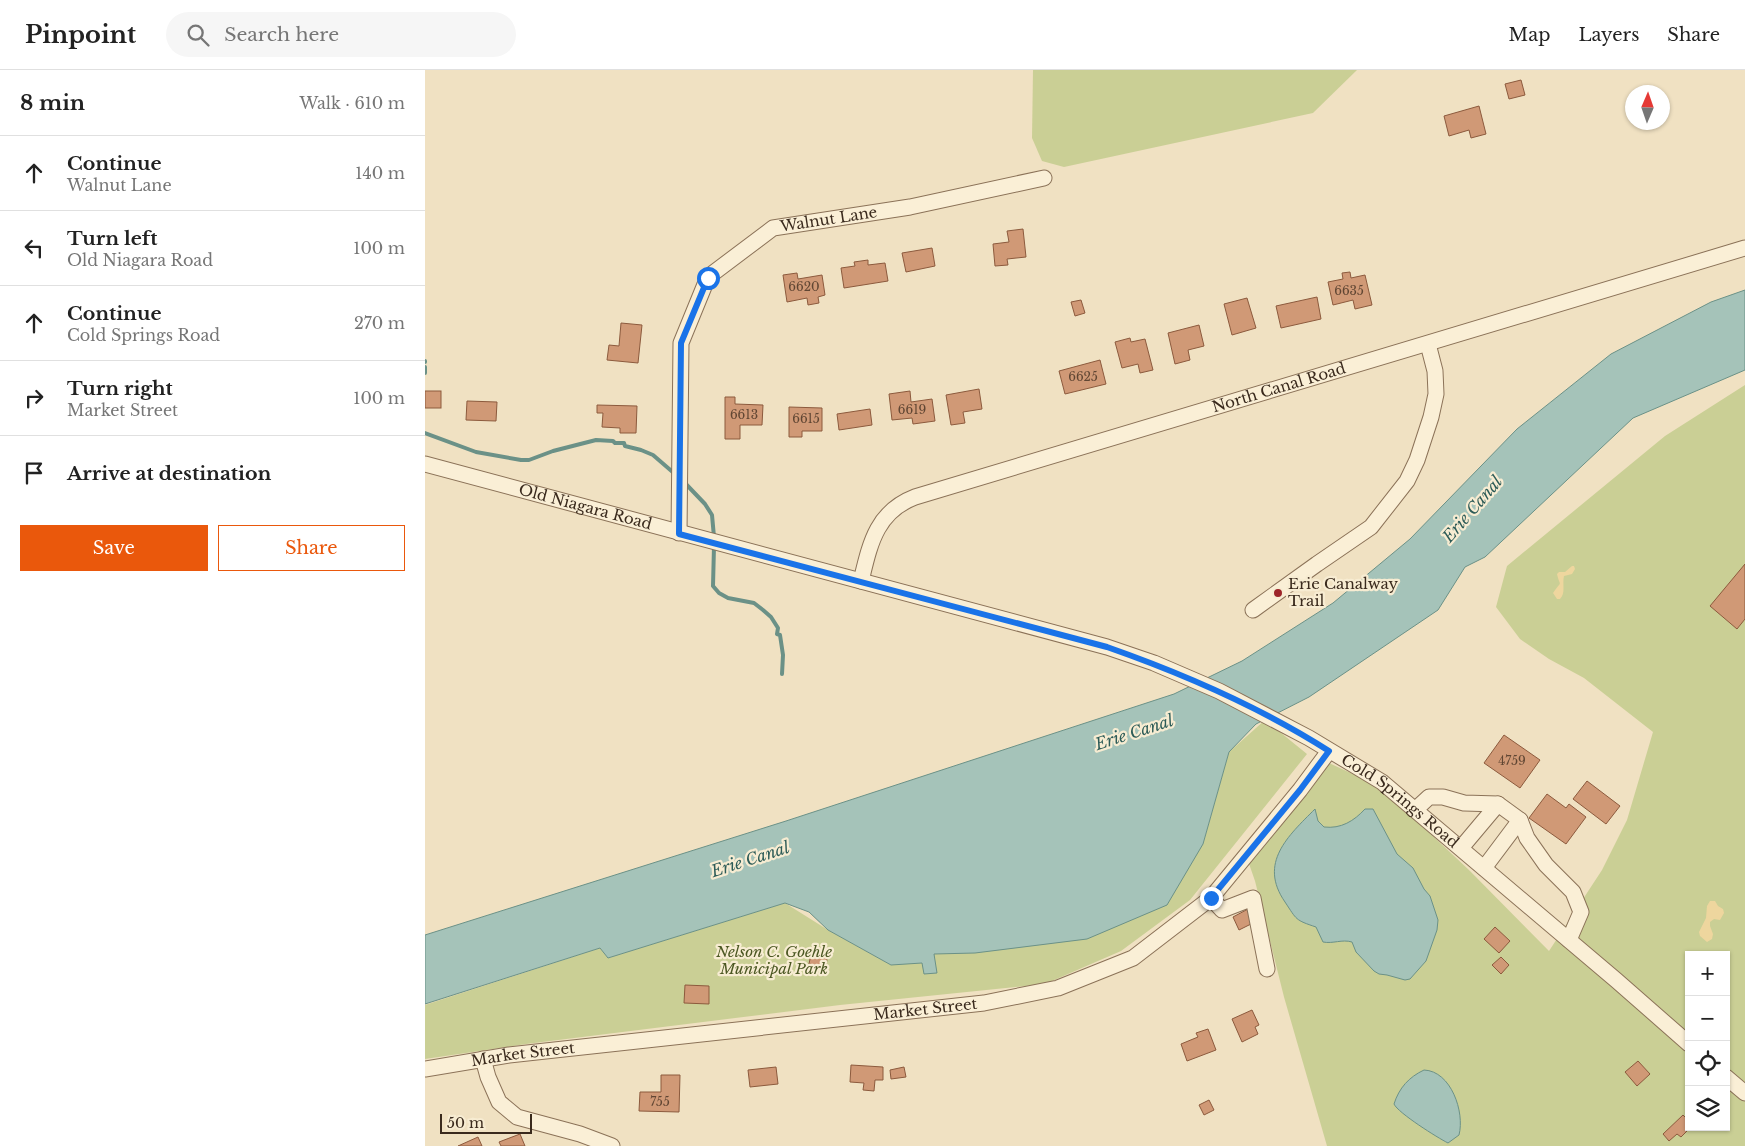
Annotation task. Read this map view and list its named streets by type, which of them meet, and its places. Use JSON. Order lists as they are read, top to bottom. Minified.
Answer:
{"streets":{"street":["Walnut Lane","North Canal Road","Old Niagara Road","Cold Springs Road","Market Street"]},"crossings":[["Walnut Lane","Old Niagara Road"],["North Canal Road","Old Niagara Road"],["North Canal Road","Cold Springs Road"],["Old Niagara Road","Cold Springs Road"],["Cold Springs Road","Market Street"]],"water":["Erie Canal"],"parks":["Nelson C. Goehle Municipal Park"],"places":["Erie Canalway Trail"],"house_numbers":["6620","6635","6625","6619","6613","6615","4759","755"],"scale_bar":"50 m","north":"top","page":{"header":"Pinpoint","search":"Search here","nav":["Map","Layers","Share"],"heading":["8 min","Walk · 610 m"],"list":[["Continue","Walnut Lane","140 m"],["Turn left","Old Niagara Road","100 m"],["Continue","Cold Springs Road","270 m"],["Turn right","Market Street","100 m"],"Arrive at destination"],"buttons":["Save","Share"],"map_buttons":["+","−"],"scale":"50 m"}}
